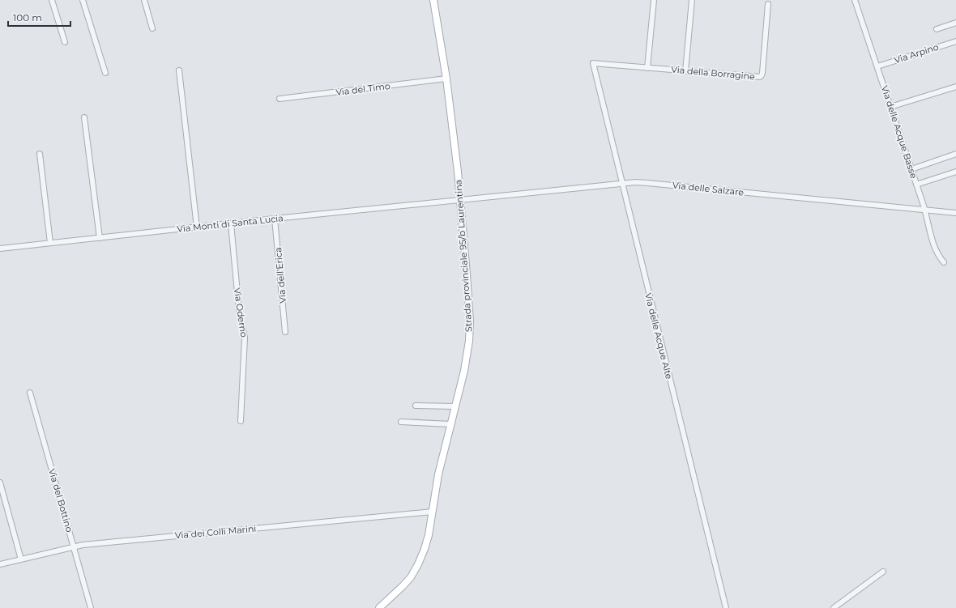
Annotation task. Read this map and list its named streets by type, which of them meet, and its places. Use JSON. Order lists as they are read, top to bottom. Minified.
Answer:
{"streets":{"main road":["Strada provinciale 95/b Laurentina"],"street":["Via Arpino","Via della Borragine","Via del Timo","Via delle Acque Basse","Via delle Salzare","Via Monti di Santa Lucia","Via dell'Erica","Via Oderno","Via delle Acque Alte","Via del Bottino","Via dei Colli Marini"]},"crossings":[["Via Arpino","Via delle Acque Basse"],["Via della Borragine","Via delle Acque Alte"],["Via del Timo","Strada provinciale 95/b Laurentina"],["Via delle Acque Basse","Via delle Salzare"],["Via delle Salzare","Via Monti di Santa Lucia"],["Via delle Salzare","Strada provinciale 95/b Laurentina"],["Via delle Salzare","Via delle Acque Alte"],["Via Monti di Santa Lucia","Strada provinciale 95/b Laurentina"],["Via Monti di Santa Lucia","Via dell'Erica"],["Via Monti di Santa Lucia","Via Oderno"],["Strada provinciale 95/b Laurentina","Via dei Colli Marini"],["Via del Bottino","Via dei Colli Marini"]],"scale_bar":"100 m"}
